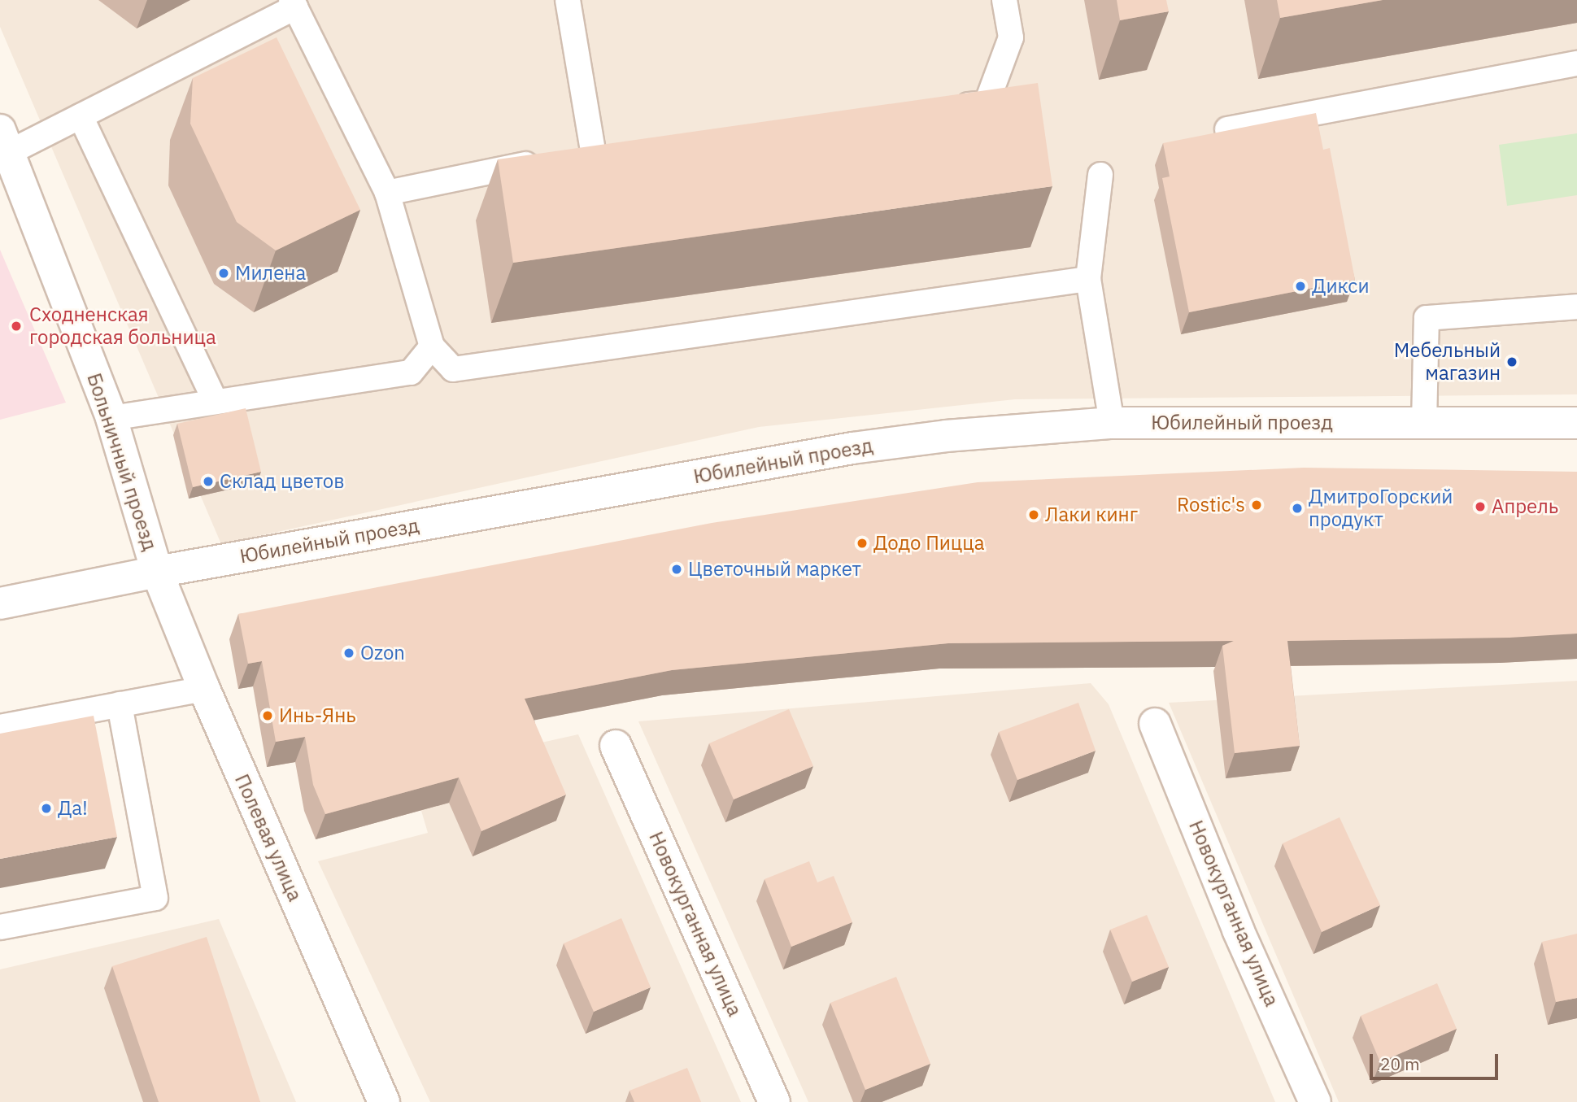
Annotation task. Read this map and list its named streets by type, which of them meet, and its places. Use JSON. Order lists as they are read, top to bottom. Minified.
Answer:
{"streets":{"street":["Юбилейный проезд","Больничный проезд","Полевая улица","Новокурганная улица"]},"crossings":[["Юбилейный проезд","Больничный проезд"],["Юбилейный проезд","Полевая улица"],["Больничный проезд","Полевая улица"]],"places":["Милена","Дикси","Сходненская городская больница","Мебельный магазин","Склад цветов","Rostic's","Апрель","ДмитроГорский продукт","Лаки кинг","Додо Пицца","Цветочный маркет","Ozon","Инь-Янь","Да!"],"scale_bar":"20 m"}
